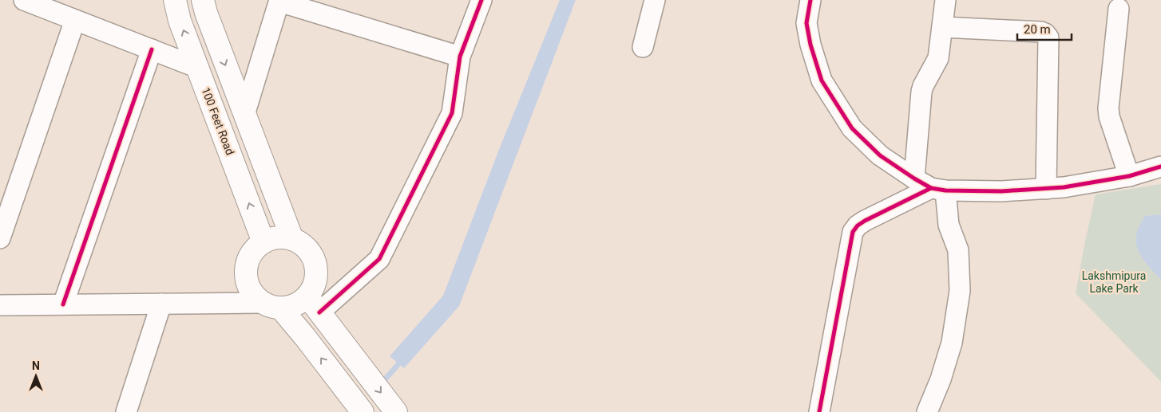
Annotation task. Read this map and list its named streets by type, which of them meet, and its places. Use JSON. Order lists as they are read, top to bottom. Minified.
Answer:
{"streets":{"main road":["100 Feet Road"]},"parks":["Lakshmipura Lake Park"],"scale_bar":"20 m","north":"top"}
